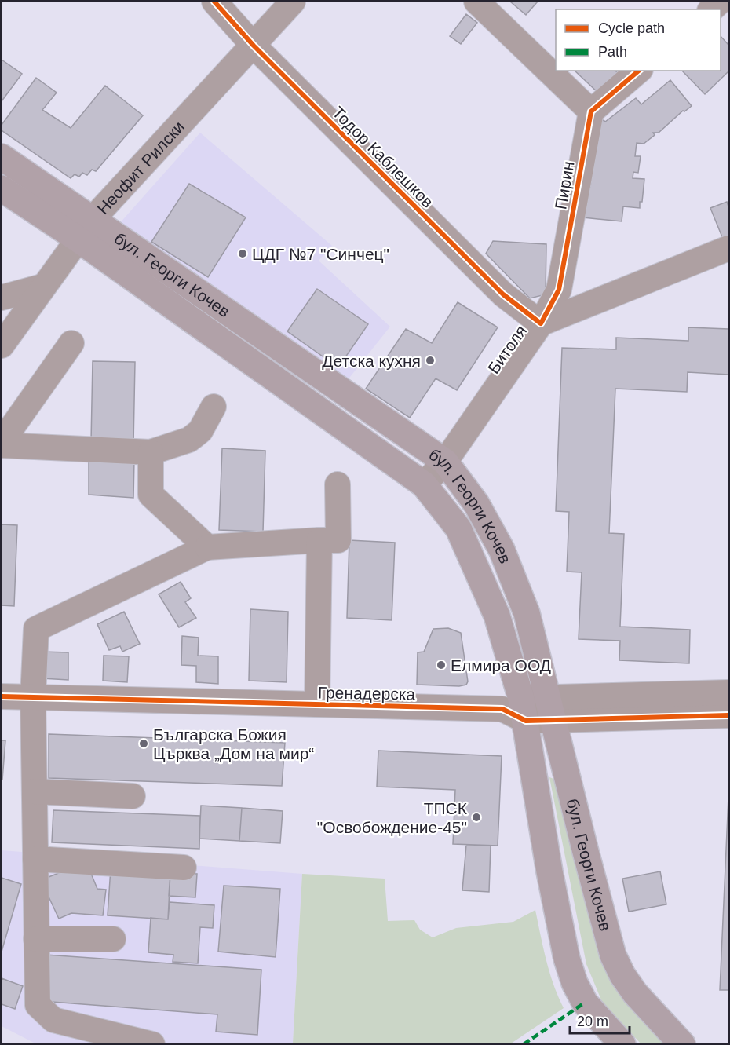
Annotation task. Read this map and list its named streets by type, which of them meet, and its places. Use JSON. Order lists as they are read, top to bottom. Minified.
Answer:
{"streets":{"main road":["бул. Георги Кочев"],"street":["Тодор Каблешков","Неофит Рилски","Пирин","Битоля","Гренадерска"]},"crossings":[["Тодор Каблешков","Неофит Рилски"],["Тодор Каблешков","Пирин"],["Тодор Каблешков","Битоля"],["Неофит Рилски","бул. Георги Кочев"],["Пирин","Битоля"],["бул. Георги Кочев","Битоля"],["бул. Георги Кочев","Гренадерска"]],"places":["ЦДГ №7 \"Синчец\"","Детска кухня","Елмира ООД","Българска Божия Църква „Дом на мир“","ТПСК \"Освобождение-45\""],"legend":["Cycle path","Path"],"scale_bar":"20 m"}
